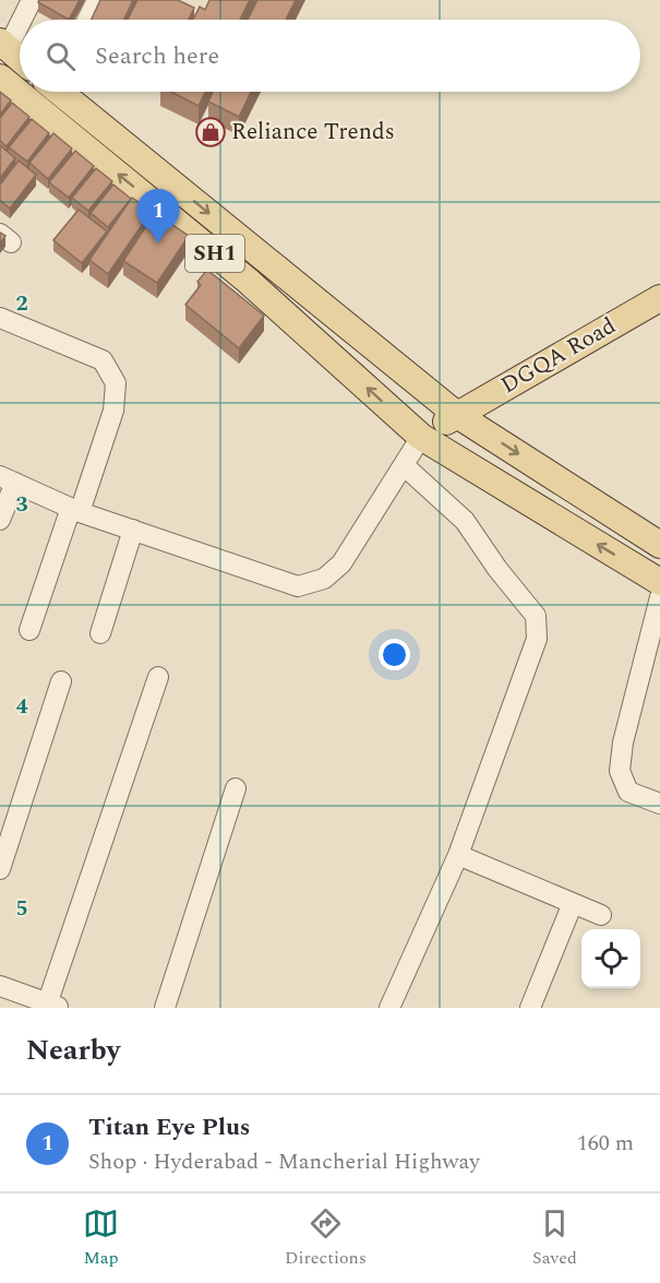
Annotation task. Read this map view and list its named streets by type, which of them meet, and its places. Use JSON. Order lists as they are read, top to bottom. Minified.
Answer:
{"streets":{"main road":["SH1","DGQA Road"]},"crossings":[["SH1","DGQA Road"]],"places":{"shop":["Reliance Trends"]},"page":{"search":"Search here","pins":"1","heading":"Nearby","list":[{"mark":"1","name":"Titan Eye Plus","note":"Shop · Hyderabad - Mancherial Highway","value":"160 m"}],"nav":["Map","Directions","Saved"]},"grid":{"rows":["2","3","4","5"]}}
